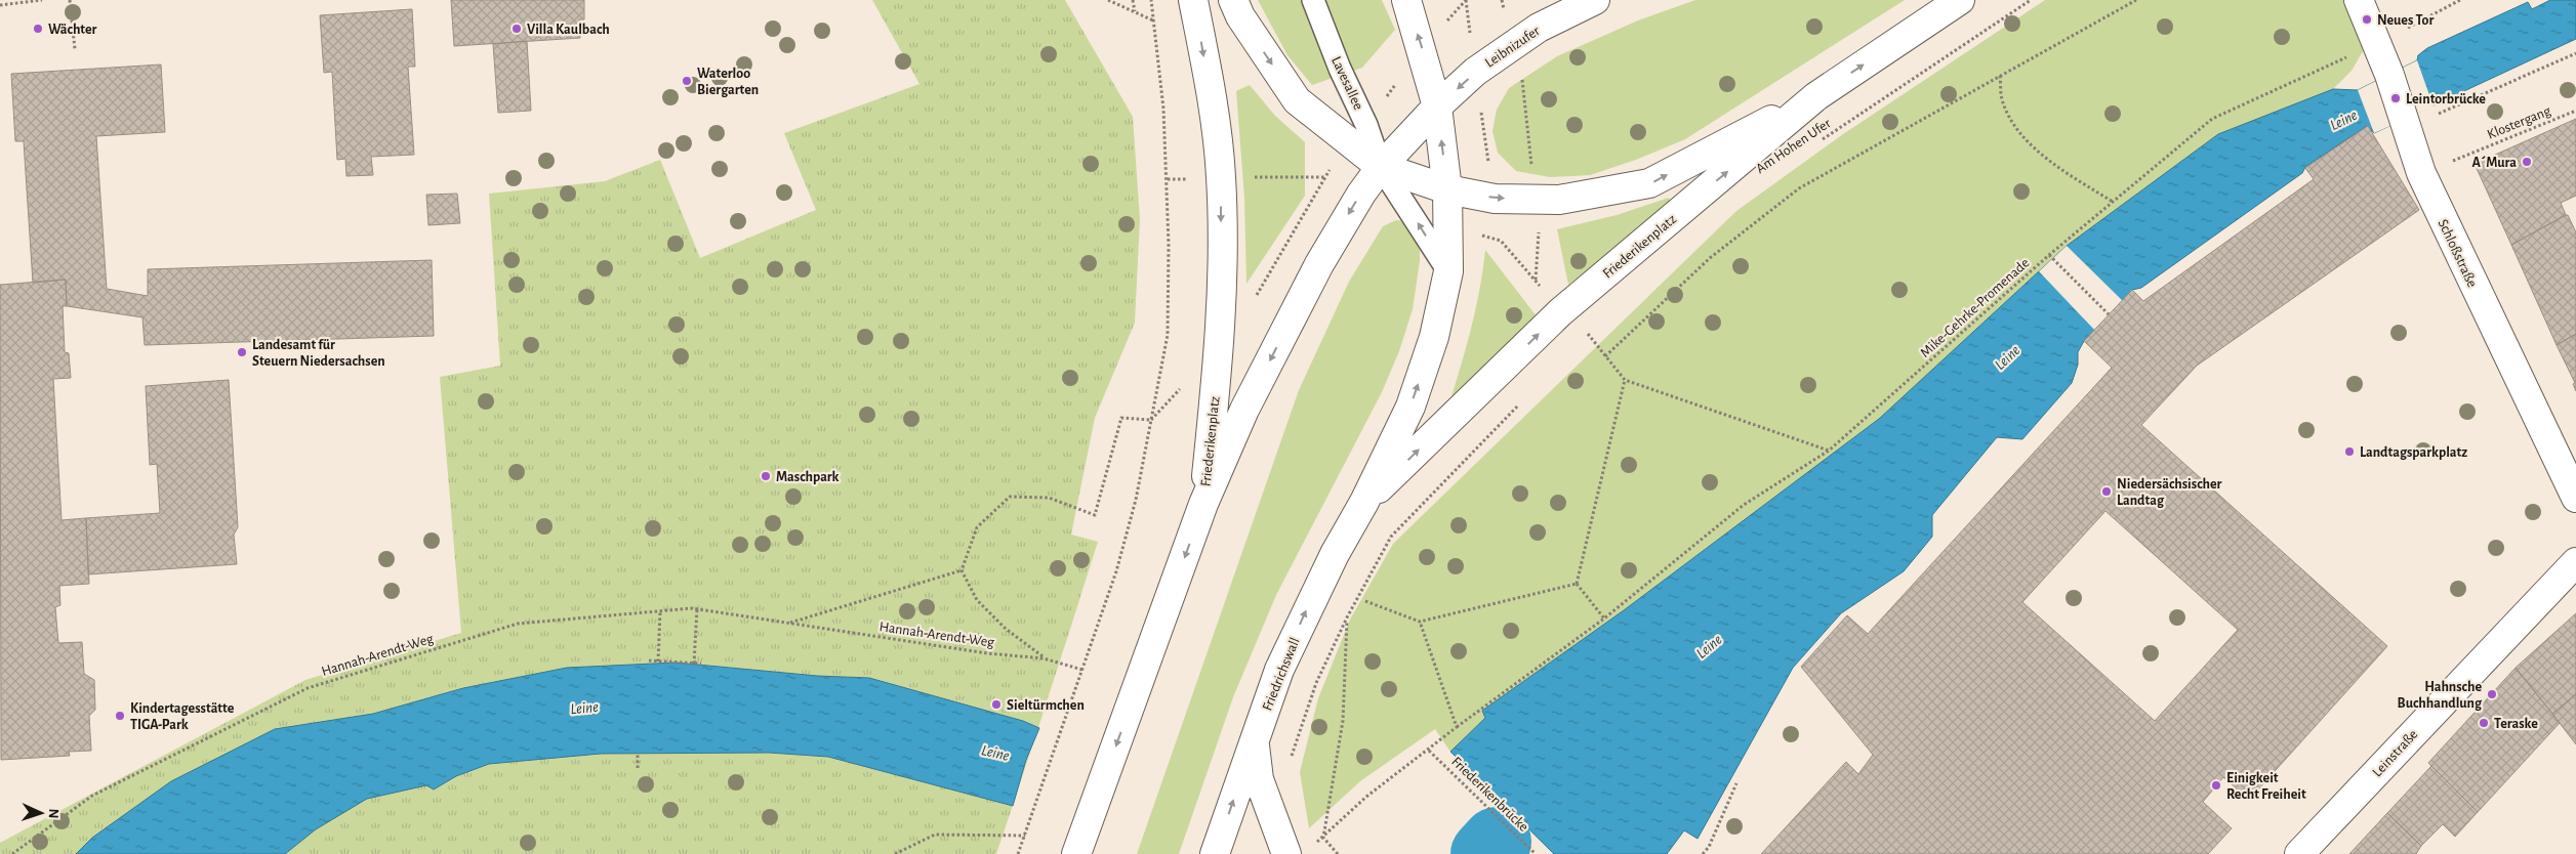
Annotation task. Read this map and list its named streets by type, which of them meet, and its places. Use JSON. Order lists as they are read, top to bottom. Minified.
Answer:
{"streets":{"main road":["Leibnizufer","Friederikenplatz","Schloßstraße","Friedrichswall","Leinstraße"],"lane":["Lavesallee"],"path":["Klostergang","Am Hohen Ufer","Mike-Gehrke-Promenade","Hannah-Arendt-Weg","Friederikenbrücke"]},"crossings":[["Leibnizufer","Friederikenplatz"],["Lavesallee","Friederikenplatz"],["Friederikenplatz","Friedrichswall"],["Schloßstraße","Mike-Gehrke-Promenade"],["Mike-Gehrke-Promenade","Friederikenbrücke"]],"water":["Leine"],"places":["Neues Tor","Wächter","Villa Kaulbach","Waterloo Biergarten","Leintorbrücke","A´Mura","Landesamt für Steuern Niedersachsen","Landtagsparkplatz","Maschpark","Niedersächsischer Landtag","Hahnsche Buchhandlung","Sieltürmchen","Kindertagesstätte TIGA-Park","Teraske","Einigkeit Recht Freiheit"],"north":"right"}
